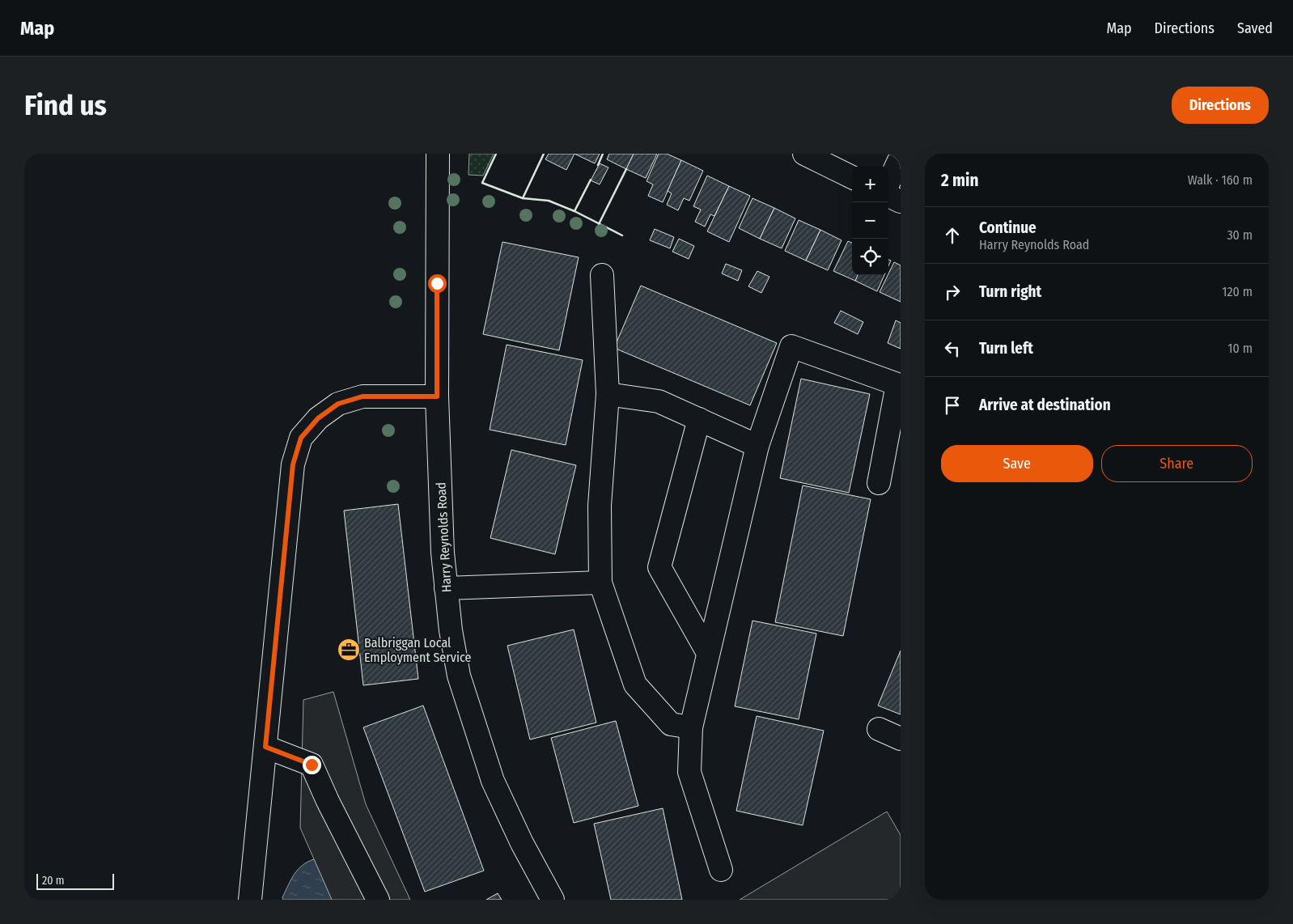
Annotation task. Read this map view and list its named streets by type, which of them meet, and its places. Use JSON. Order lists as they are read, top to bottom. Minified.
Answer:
{"streets":{"street":["Harry Reynolds Road"]},"places":{"office":["Balbriggan Local Employment Service"]},"scale_bar":"20 m","page":{"header":"Map","nav":["Map","Directions","Saved"],"buttons":["Directions",["Save","Share"]],"title":"Find us","heading":["2 min","Walk · 160 m"],"map_buttons":["+","−"],"list":[["Continue","Harry Reynolds Road","30 m"],["Turn right","120 m"],["Turn left","10 m"],"Arrive at destination"],"scale":"20 m"}}
